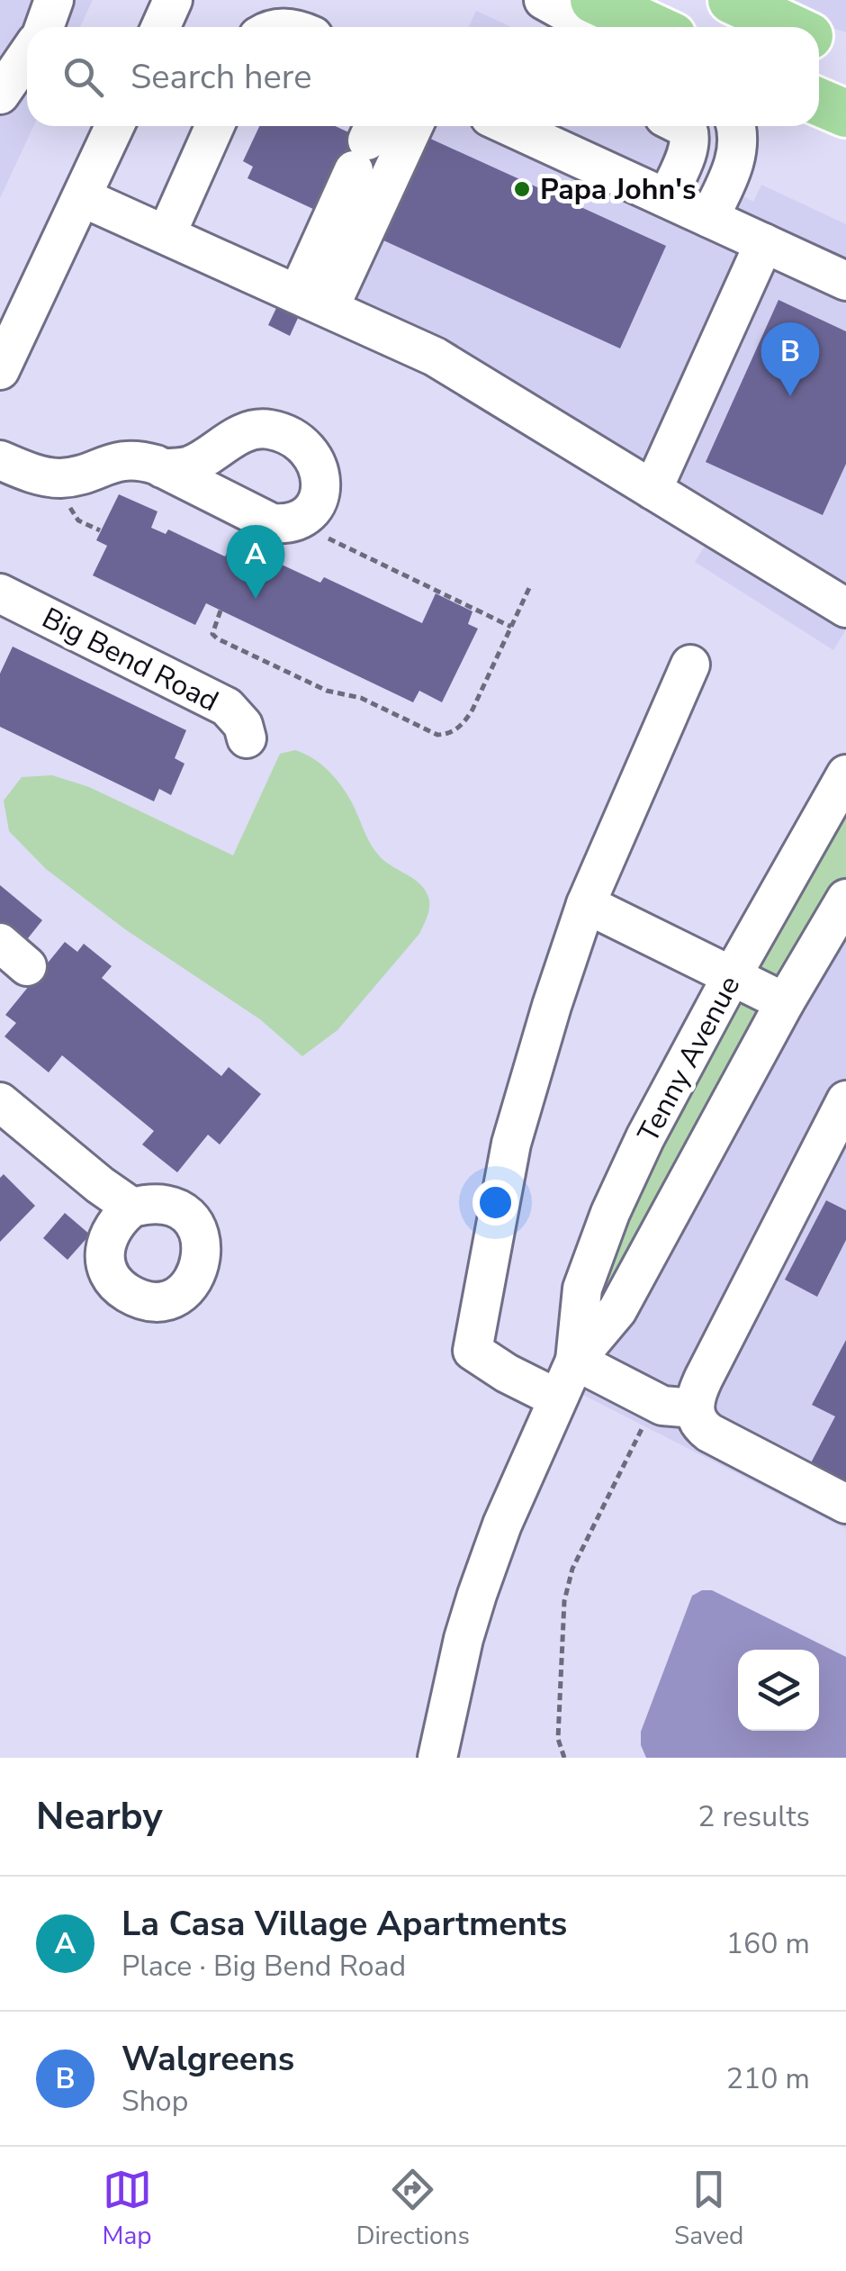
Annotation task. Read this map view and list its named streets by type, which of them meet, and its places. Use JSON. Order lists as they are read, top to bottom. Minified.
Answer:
{"streets":{"street":["Big Bend Road","Tenny Avenue"]},"places":["Papa John's"],"page":{"search":"Search here","pins":["B","A"],"heading":["Nearby","2 results"],"list":[{"mark":"A","name":"La Casa Village Apartments","note":"Place · Big Bend Road","value":"160 m"},{"mark":"B","name":"Walgreens","note":"Shop","value":"210 m"}],"nav":["Map","Directions","Saved"]}}
